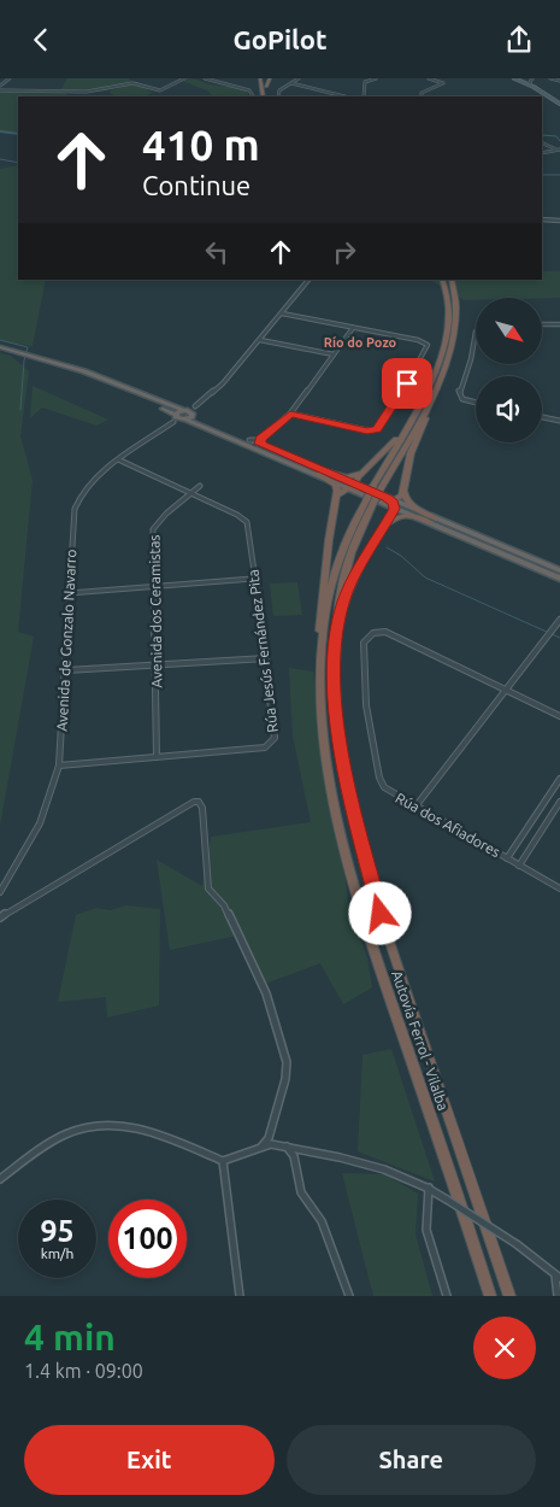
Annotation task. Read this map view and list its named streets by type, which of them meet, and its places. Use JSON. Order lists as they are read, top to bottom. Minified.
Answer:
{"streets":{"highway":["Autovía Ferrol - Vilalba"],"street":["Avenida dos Ceramistas","Avenida de Gonzalo Navarro","Rúa Jesús Fernández Pita","Rúa dos Afiadores"]},"crossings":[["Avenida dos Ceramistas","Rúa Jesús Fernández Pita"],["Avenida de Gonzalo Navarro","Rúa Jesús Fernández Pita"]],"districts":["Río do Pozo"],"north":"bottom right","page":{"header":"GoPilot","turn":["410 m","Continue"],"speed":"95 km/h","limit":"100","heading":["4 min","1.4 km · 09:00"],"buttons":["Exit","Share"]}}
